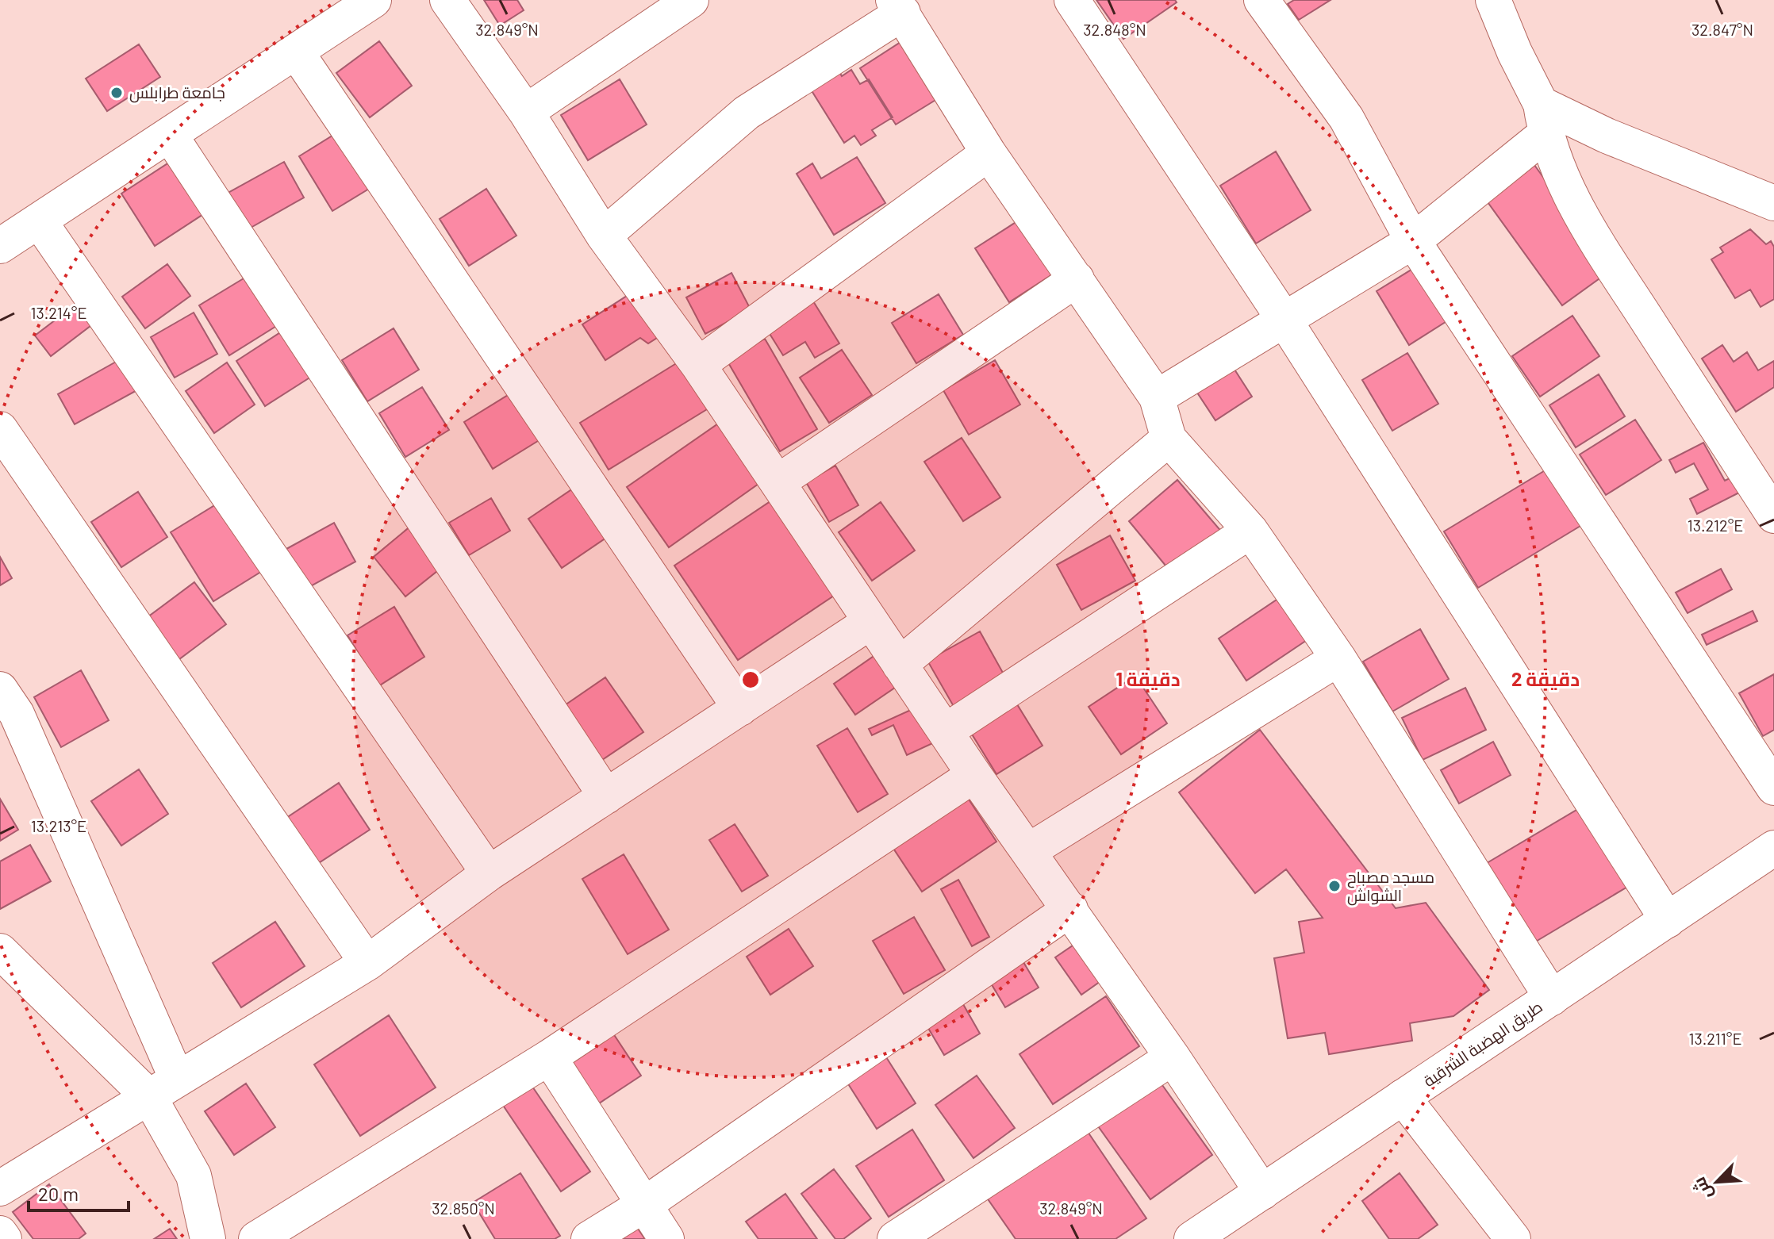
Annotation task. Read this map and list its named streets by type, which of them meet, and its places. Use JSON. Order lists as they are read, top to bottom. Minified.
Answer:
{"streets":{"street":["طريق الهضبة الشرقية"]},"places":["جامعة طرابلس","مسجد مصباح الشواش"],"scale_bar":"20 m","north":"bottom left","coordinates":["32.847°N","32.849°N","32.848°N","13.214°E","13.212°E","13.213°E","13.211°E","32.850°N"],"rings":["1 دقيقة","2 دقيقة"]}
